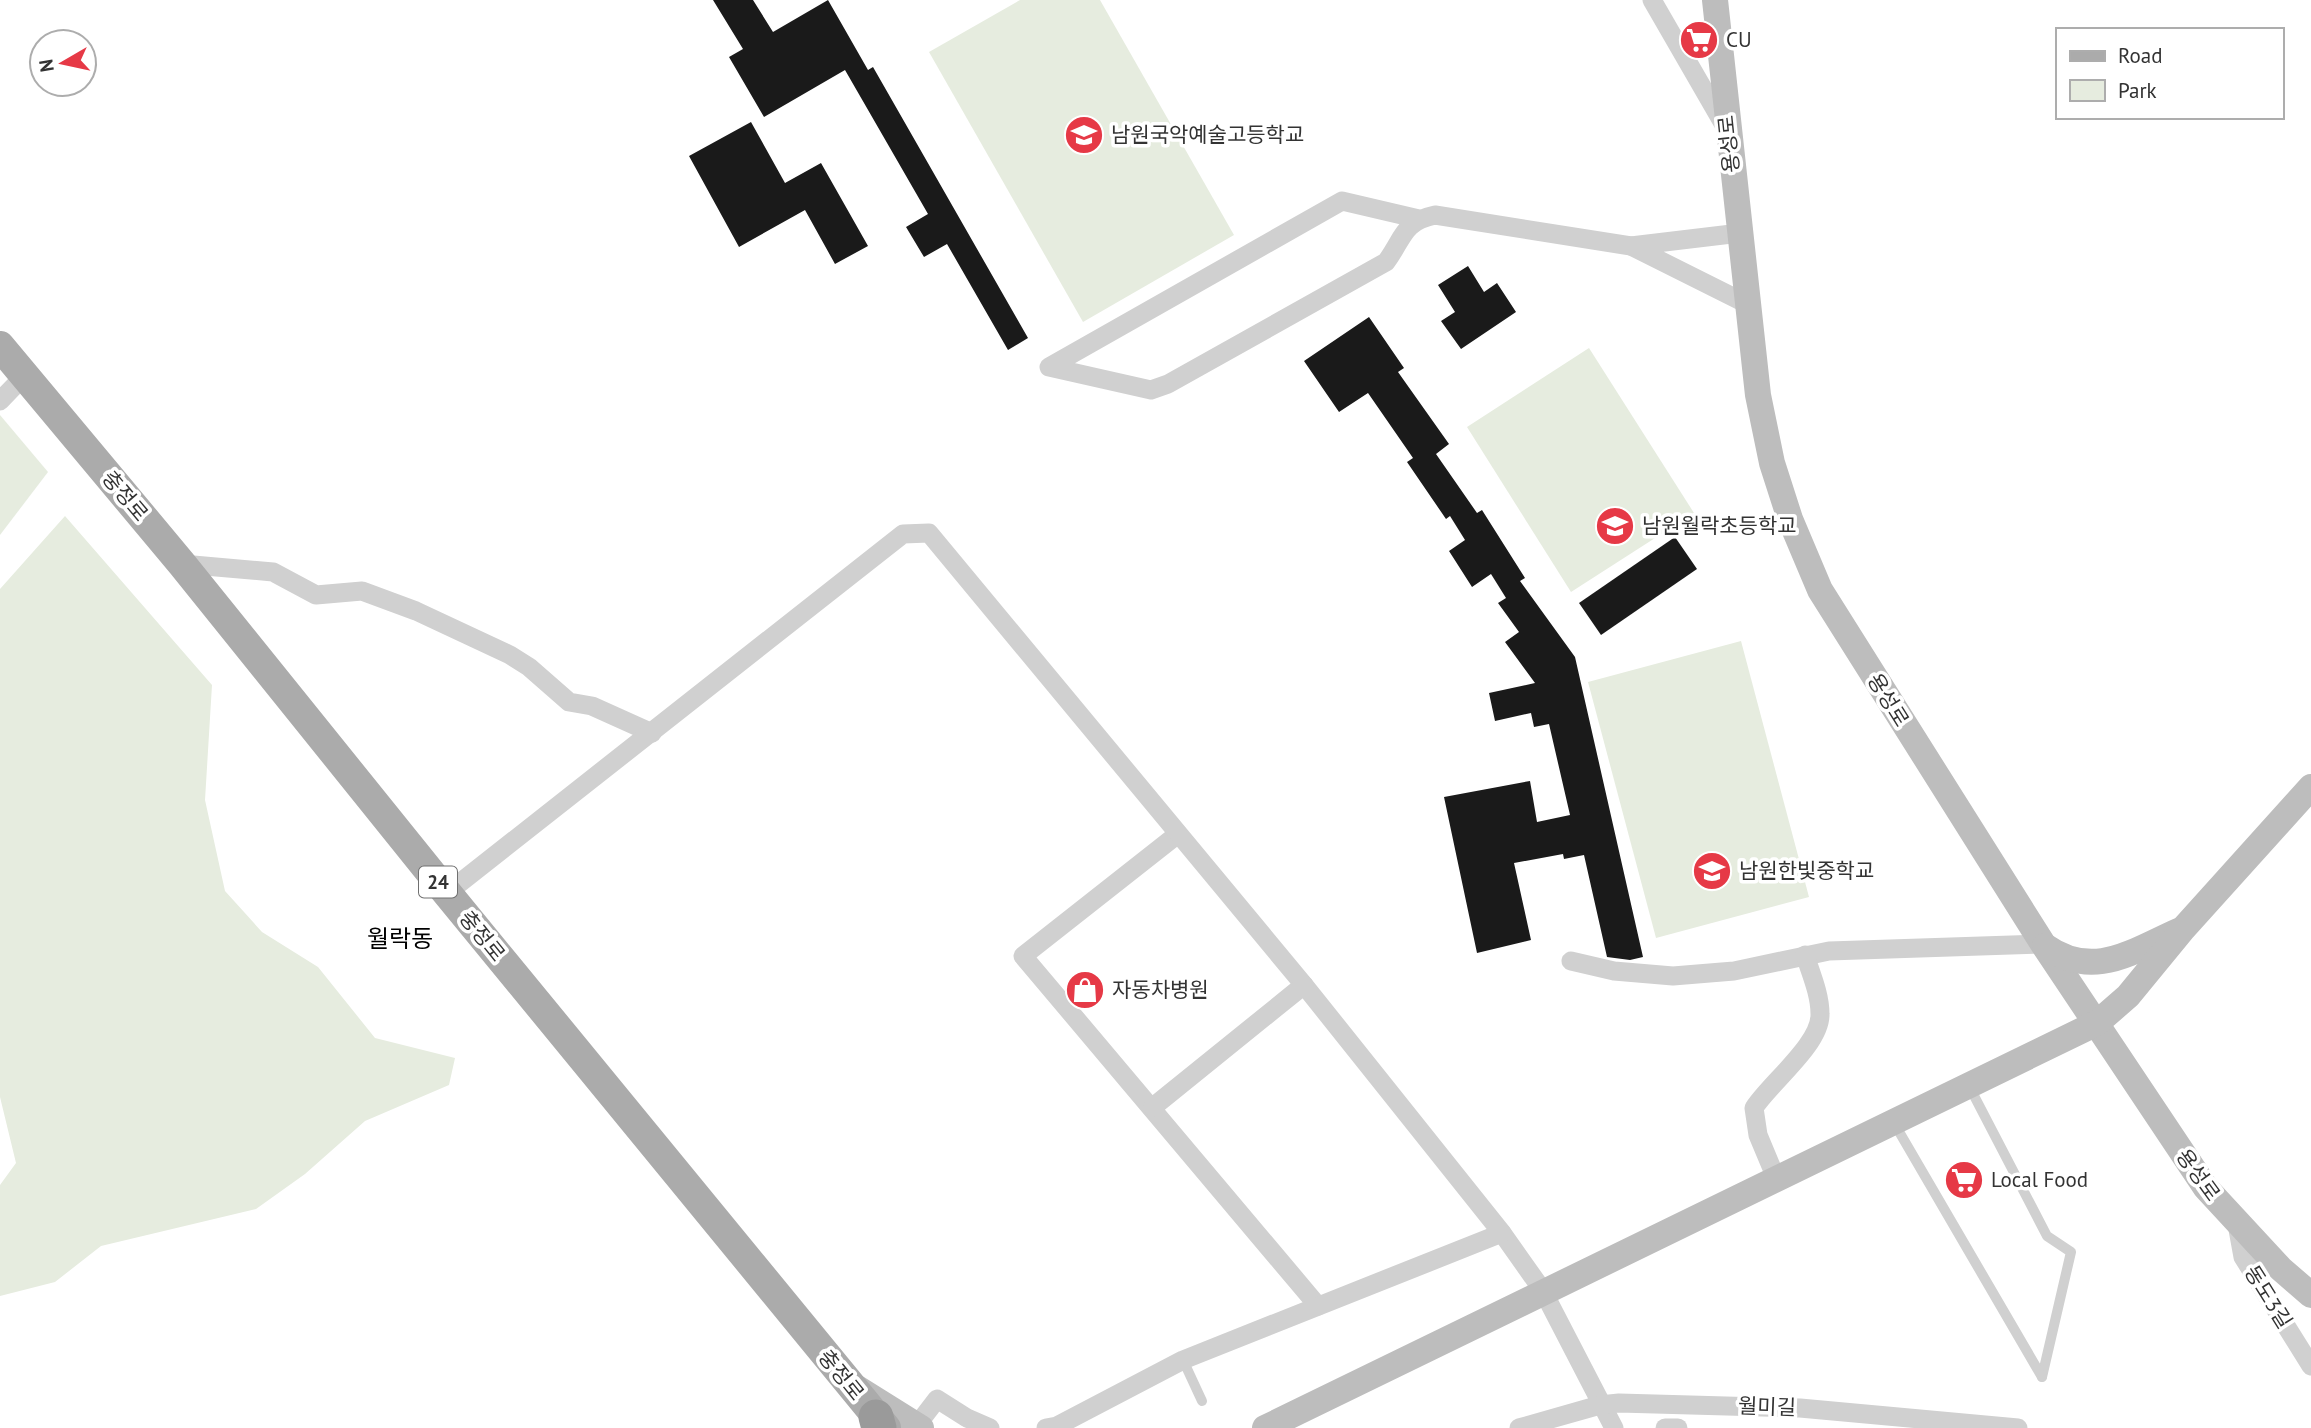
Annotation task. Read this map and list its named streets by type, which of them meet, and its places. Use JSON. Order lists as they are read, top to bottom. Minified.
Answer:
{"streets":{"main road":["충정로","24"],"street":["용성로","동도3길","월미길"]},"crossings":[["용성로","동도3길"]],"districts":["월락동"],"places":{"supermarket":["CU","Local Food"],"school or university":["남원국악예술고등학교","남원월락초등학교","남원한빛중학교"],"shop":["자동차병원"]},"legend":["Road","Park"],"north":"left"}
